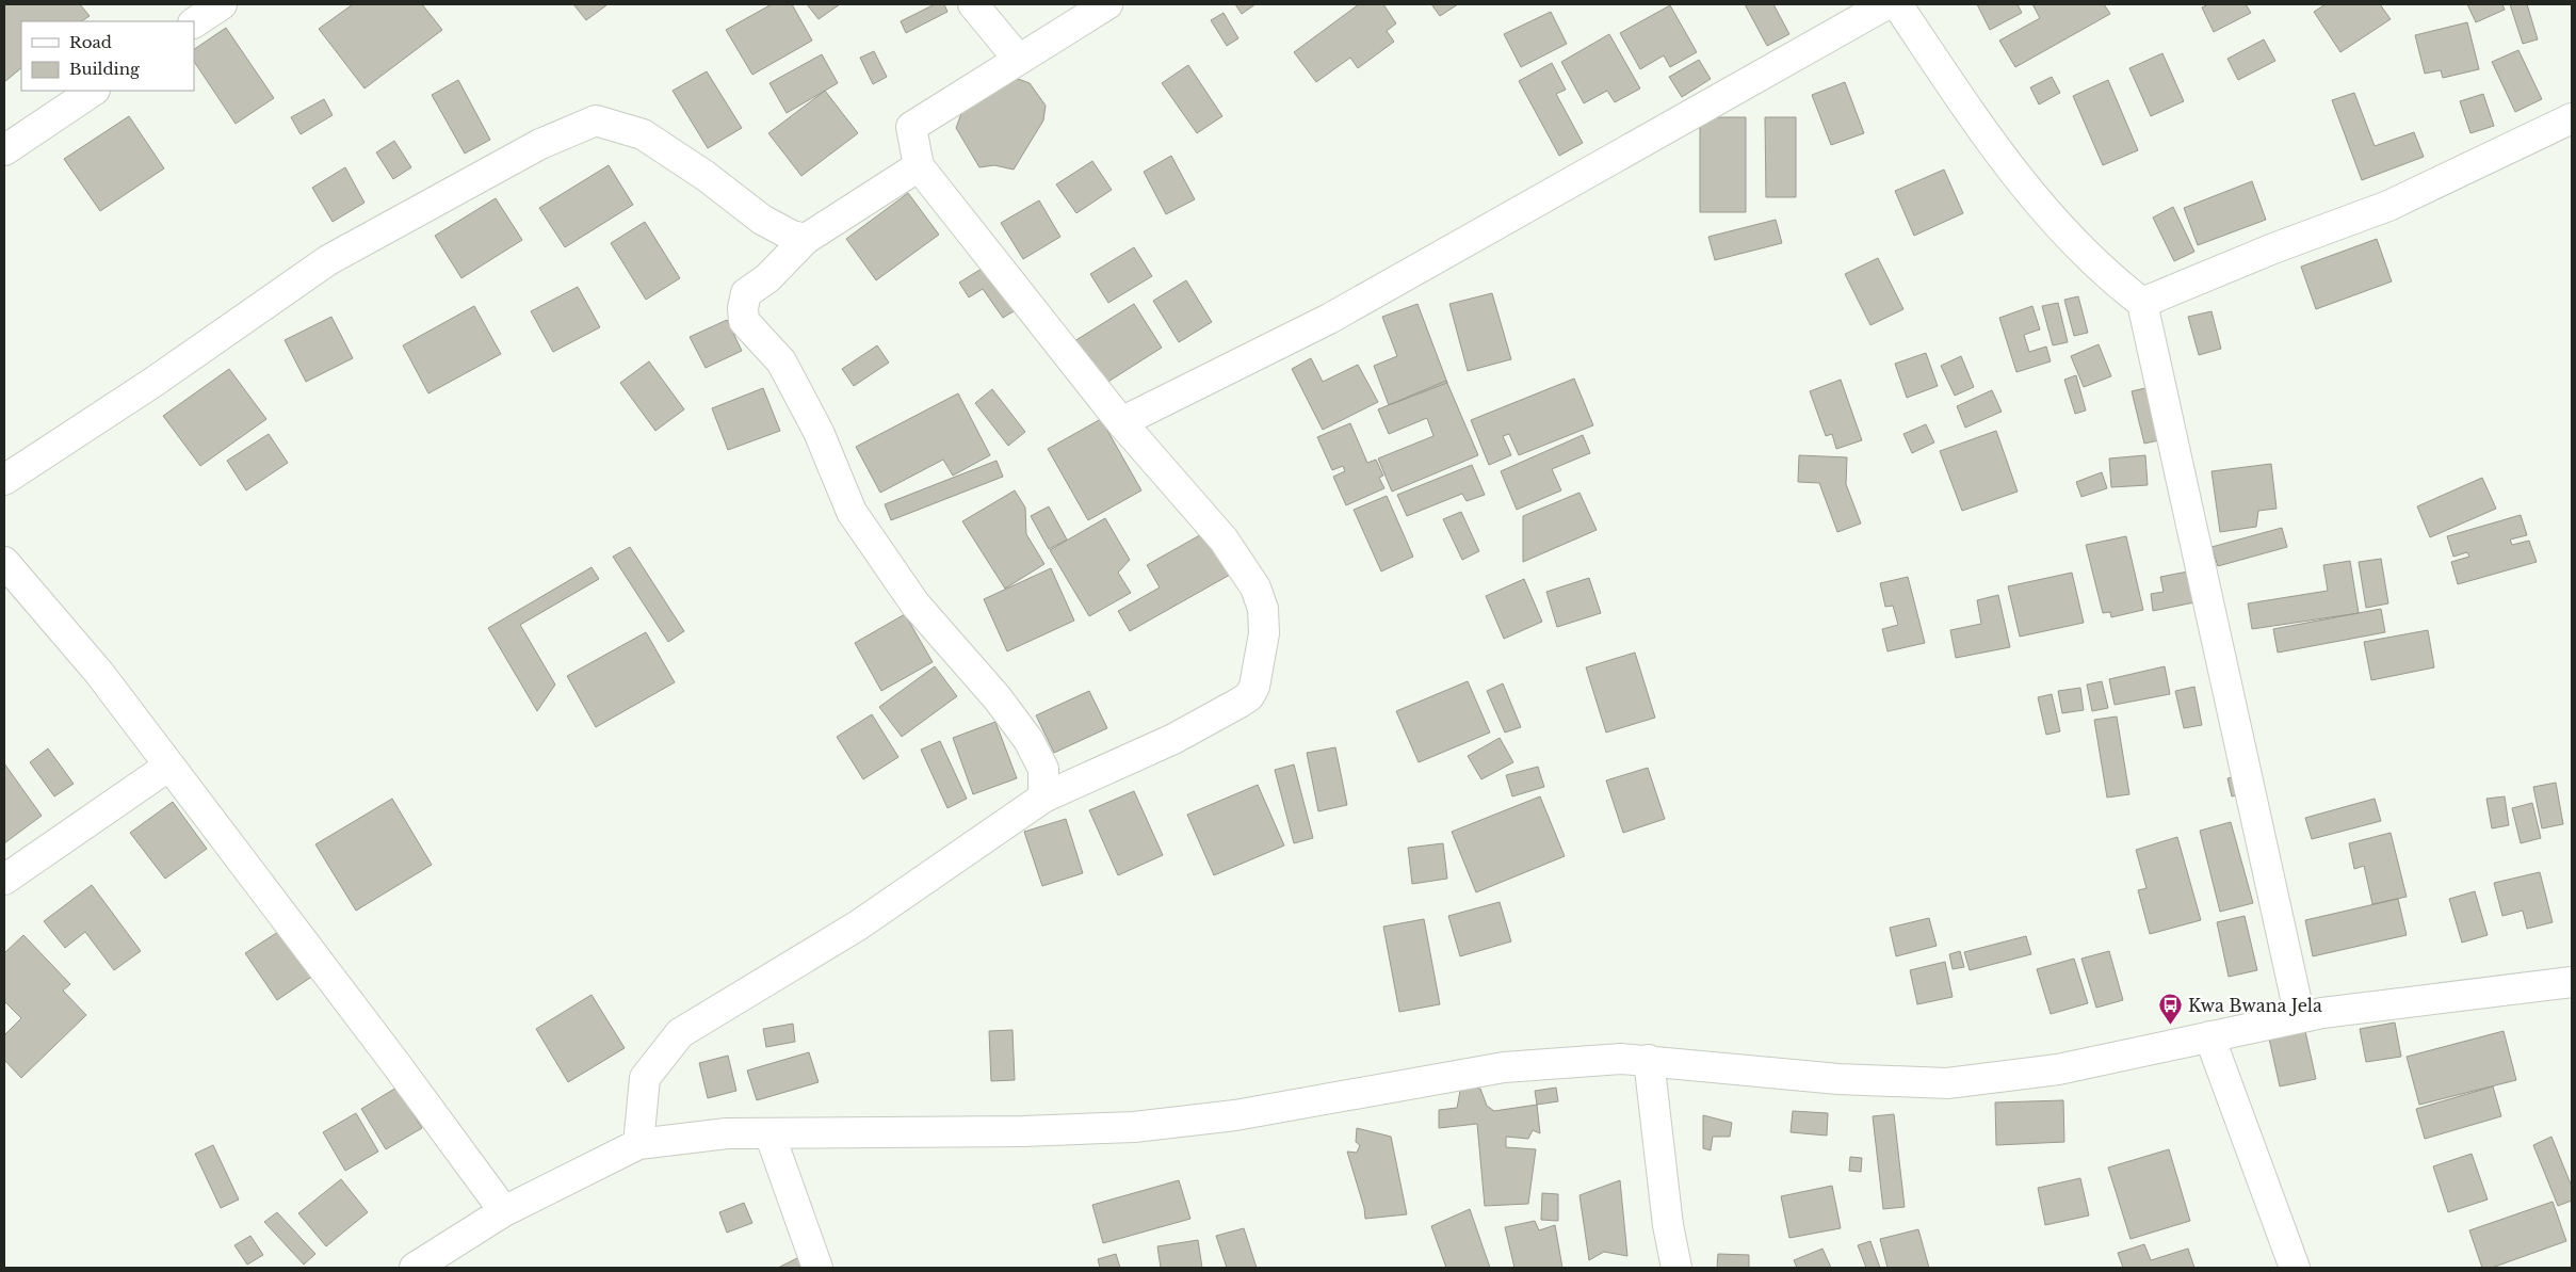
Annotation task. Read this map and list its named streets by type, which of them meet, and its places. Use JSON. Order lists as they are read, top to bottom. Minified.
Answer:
{"places":{"bus stop":["Kwa Bwana Jela"]},"legend":["Road","Building"]}
